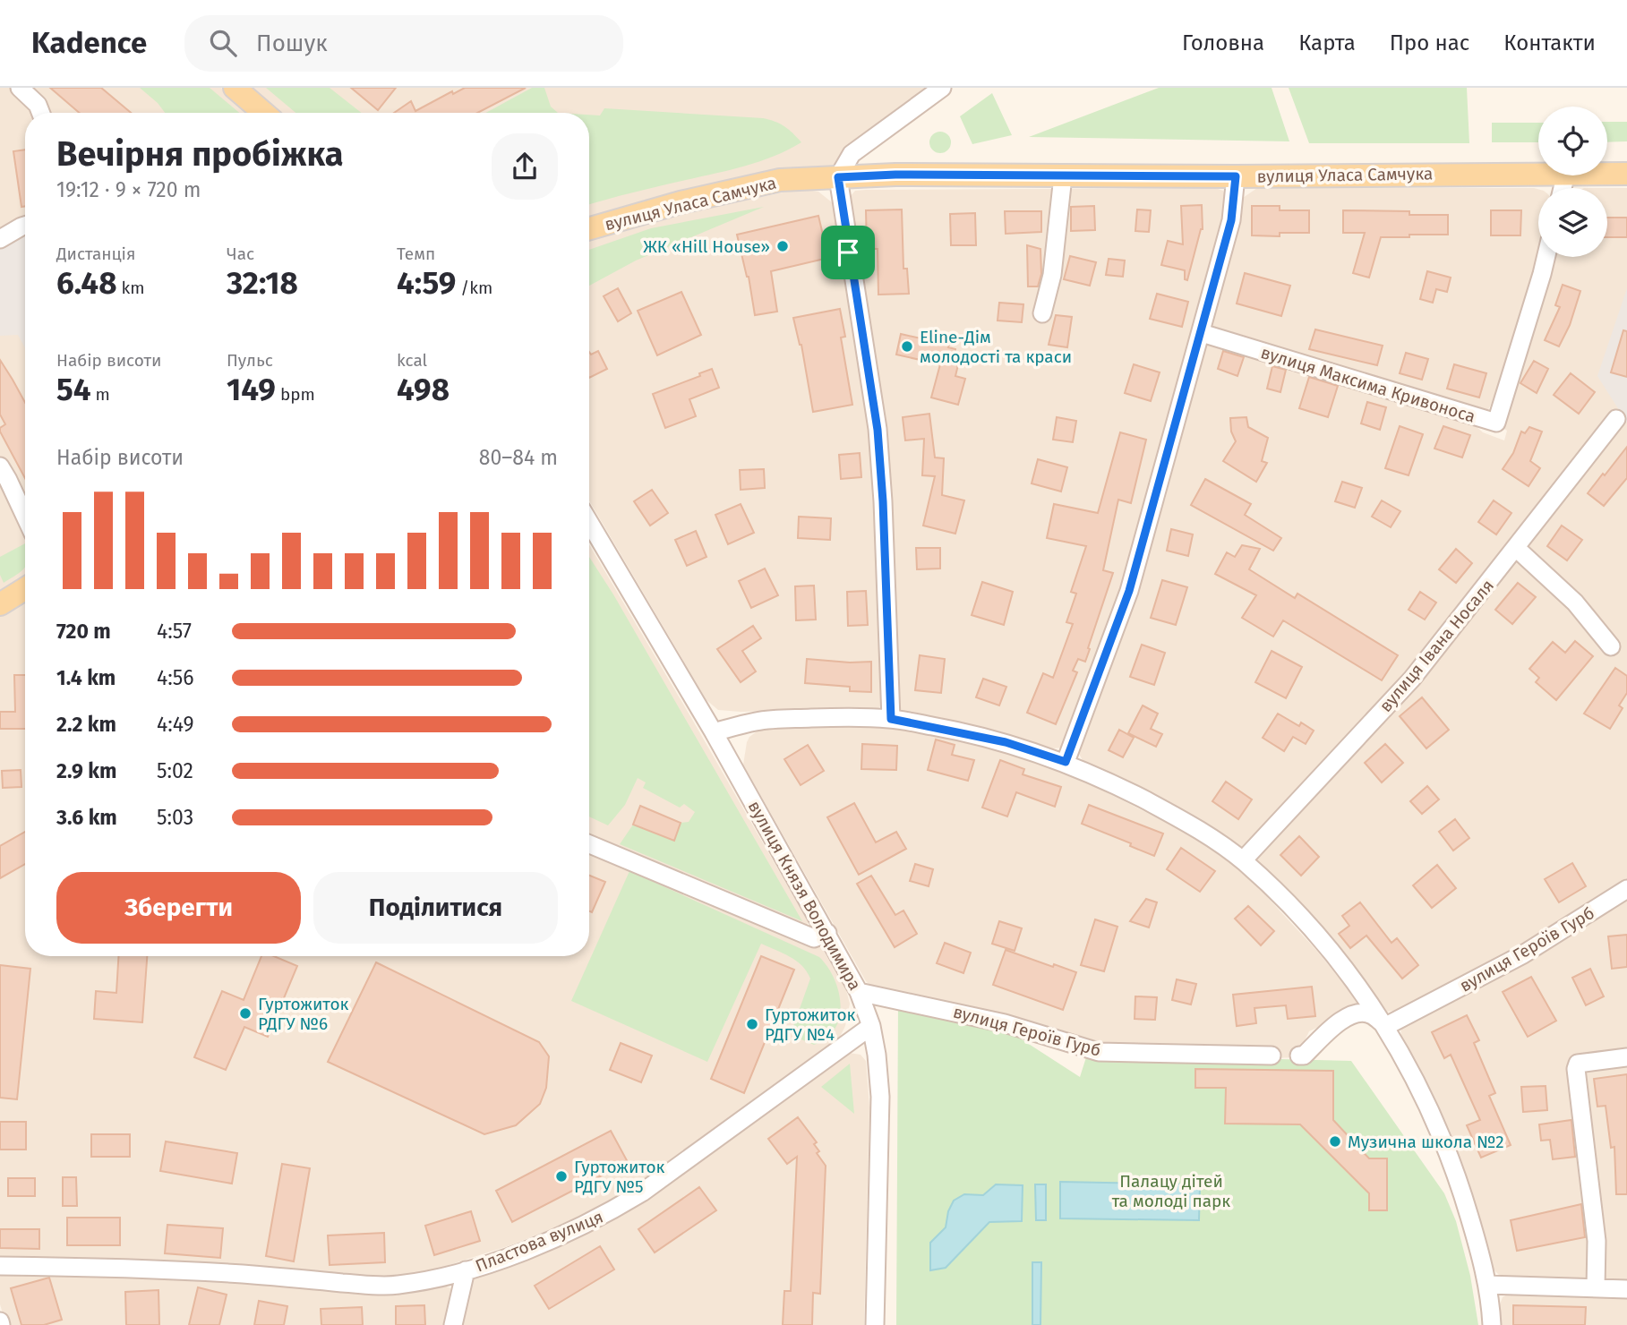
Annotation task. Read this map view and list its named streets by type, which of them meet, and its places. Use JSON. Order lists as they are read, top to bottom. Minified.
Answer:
{"streets":{"main road":["вулиця Уласа Самчука"],"street":["вулиця Максима Кривоноса","вулиця Івана Носаля","вулиця Князя Володимира","вулиця Героїв Гурб","Пластова вулиця"]},"crossings":[["вулиця Князя Володимира","вулиця Героїв Гурб"],["вулиця Князя Володимира","Пластова вулиця"]],"parks":["Палацу дітей та молоді парк"],"places":["ЖК «Hill House»","Eline-Дім молодості та краси","Гуртожиток РДГУ №6","Гуртожиток РДГУ №4","Музична школа №2","Гуртожиток РДГУ №5"],"page":{"header":"Kadence","search":"Пошук","nav":["Головна","Карта","Про нас","Контакти"],"heading":["Вечірня пробіжка","19:12 · 9 × 720 m"],"stats":[["Дистанція","6.48 km"],["Час","32:18"],["Темп","4:59 /km"],["Набір висоти","54 m"],["Пульс","149 bpm"],["kcal","498"]],"chart":["Набір висоти","80–84 m"],"list":[{"name":"720 m","note":"4:57"},{"name":"1.4 km","note":"4:56"},{"name":"2.2 km","note":"4:49"},{"name":"2.9 km","note":"5:02"},{"name":"3.6 km","note":"5:03"}],"buttons":["Зберегти","Поділитися"]}}
